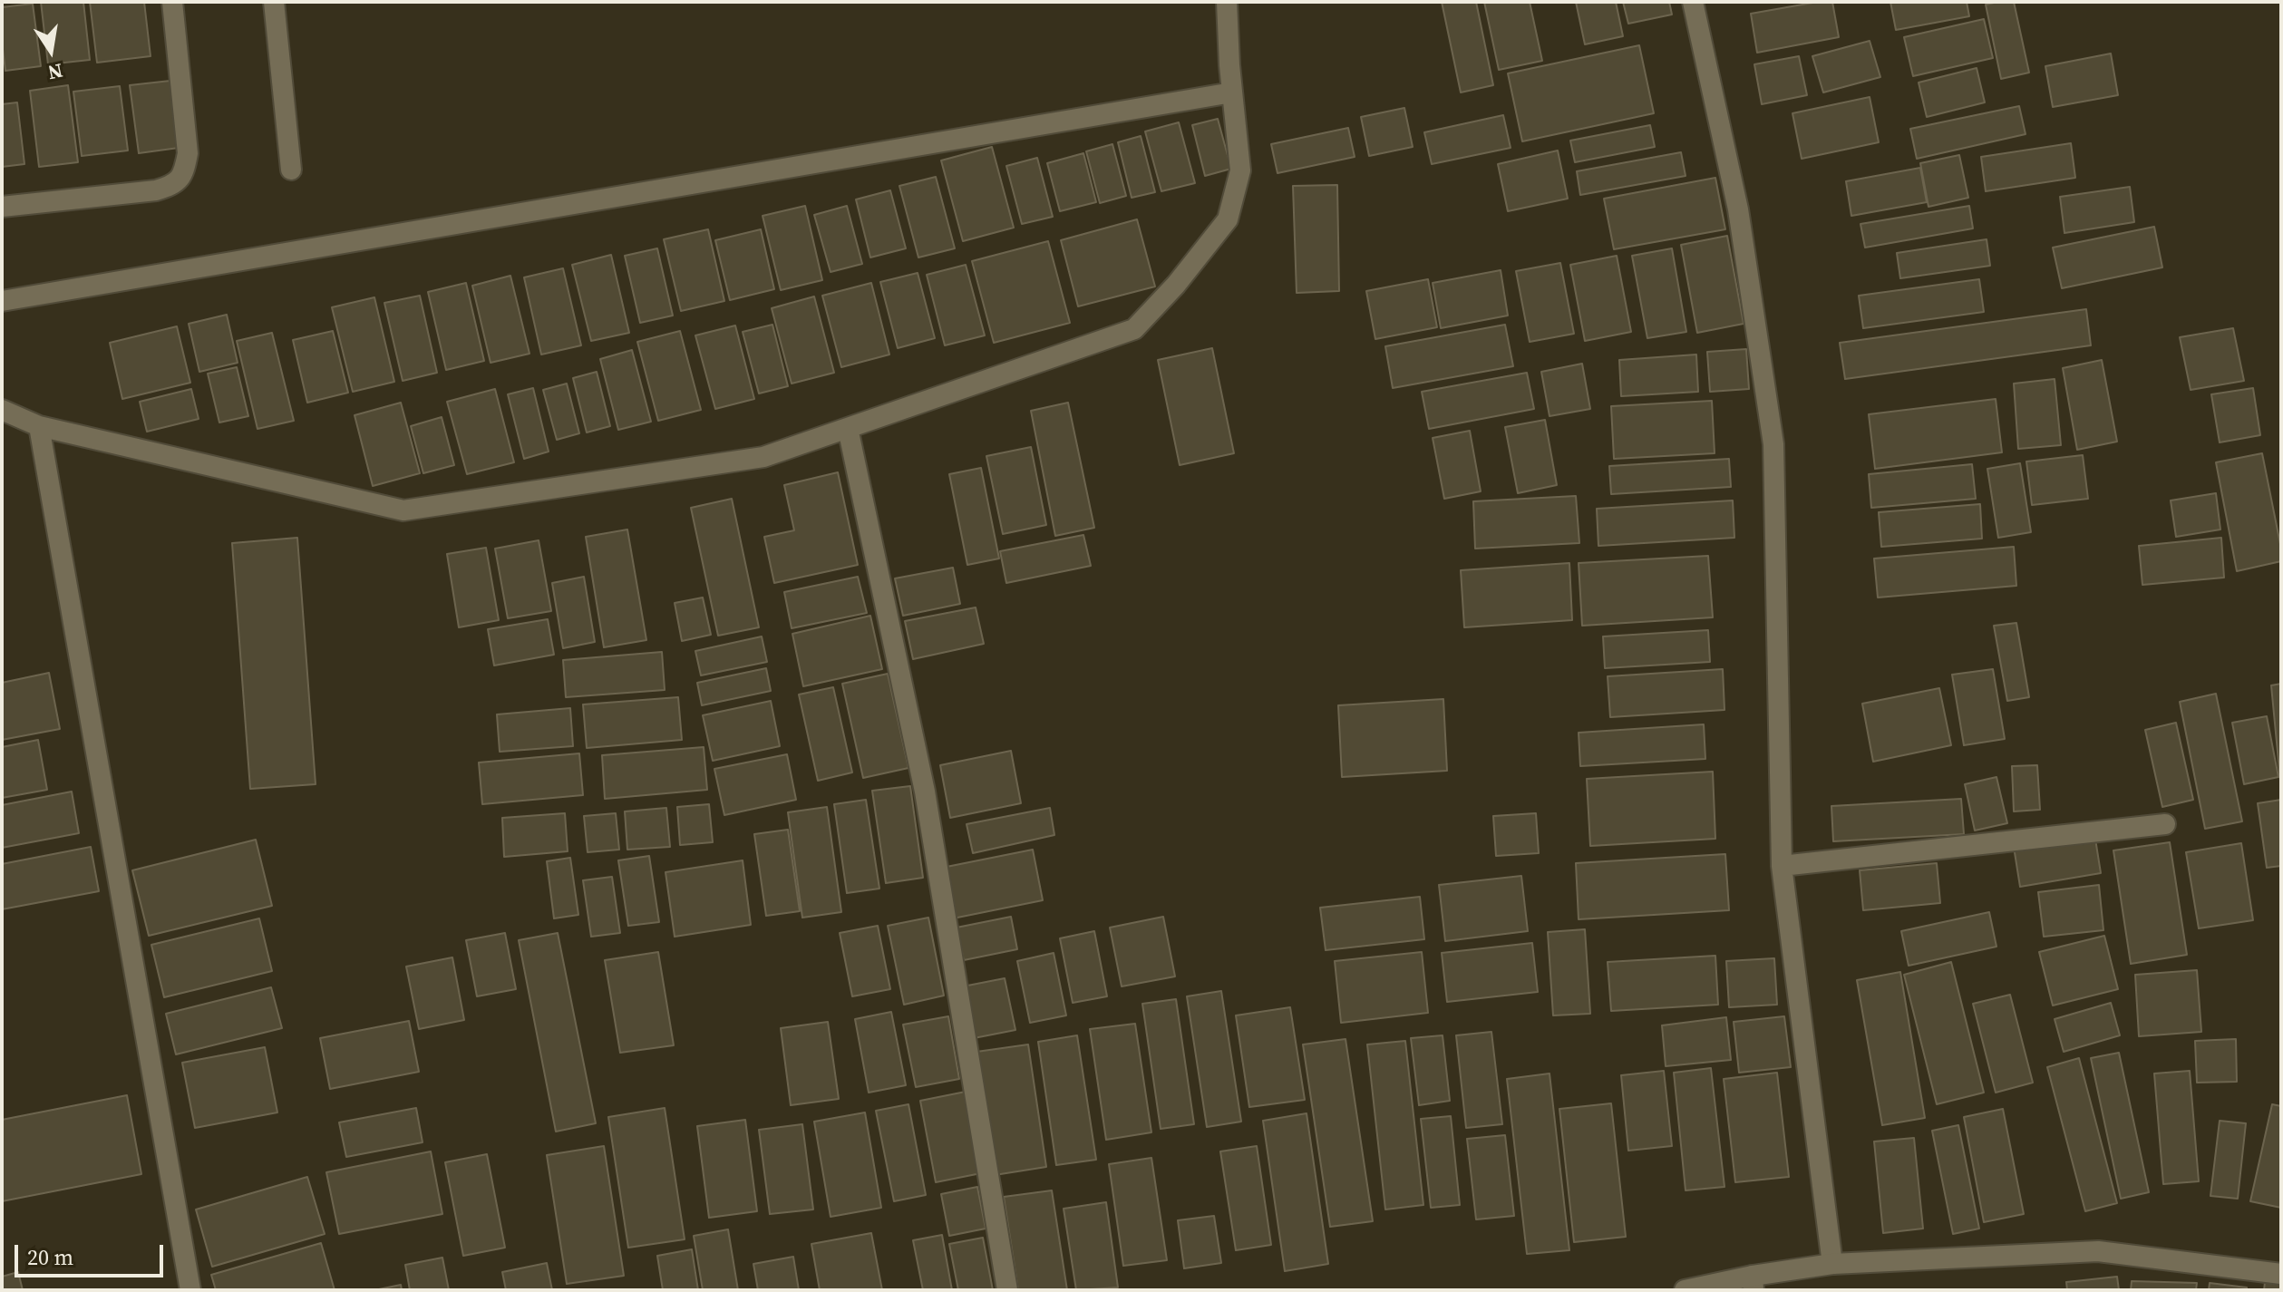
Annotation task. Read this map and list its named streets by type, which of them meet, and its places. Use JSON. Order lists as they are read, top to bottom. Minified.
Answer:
{"scale_bar":"20 m","north":"bottom"}
